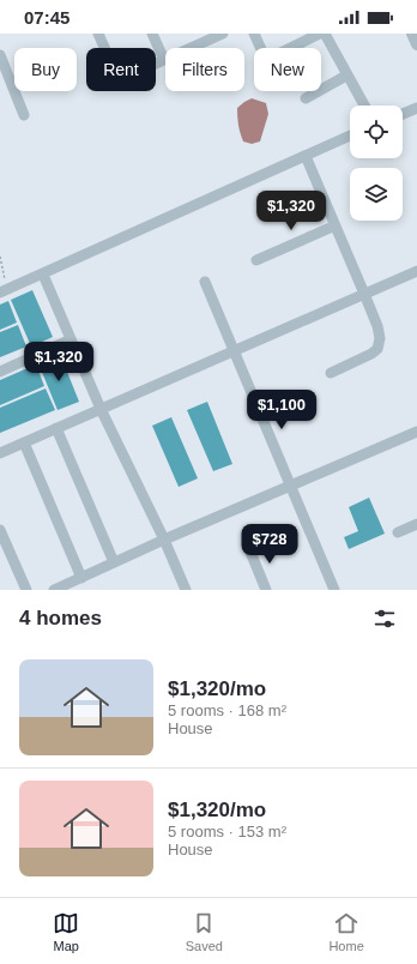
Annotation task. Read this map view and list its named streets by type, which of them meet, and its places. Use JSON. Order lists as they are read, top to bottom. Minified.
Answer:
{"page":{"status":"07:45","chip":["Buy","Rent","Filters","New"],"price":["$1,320","$1,320","$1,100","$728"],"heading":"4 homes","list":[{"name":"$1,320/mo","note":"5 rooms · 168 m² · House"},{"name":"$1,320/mo","note":"5 rooms · 153 m² · House"}],"tabs":["Map","Saved","Home"]}}
